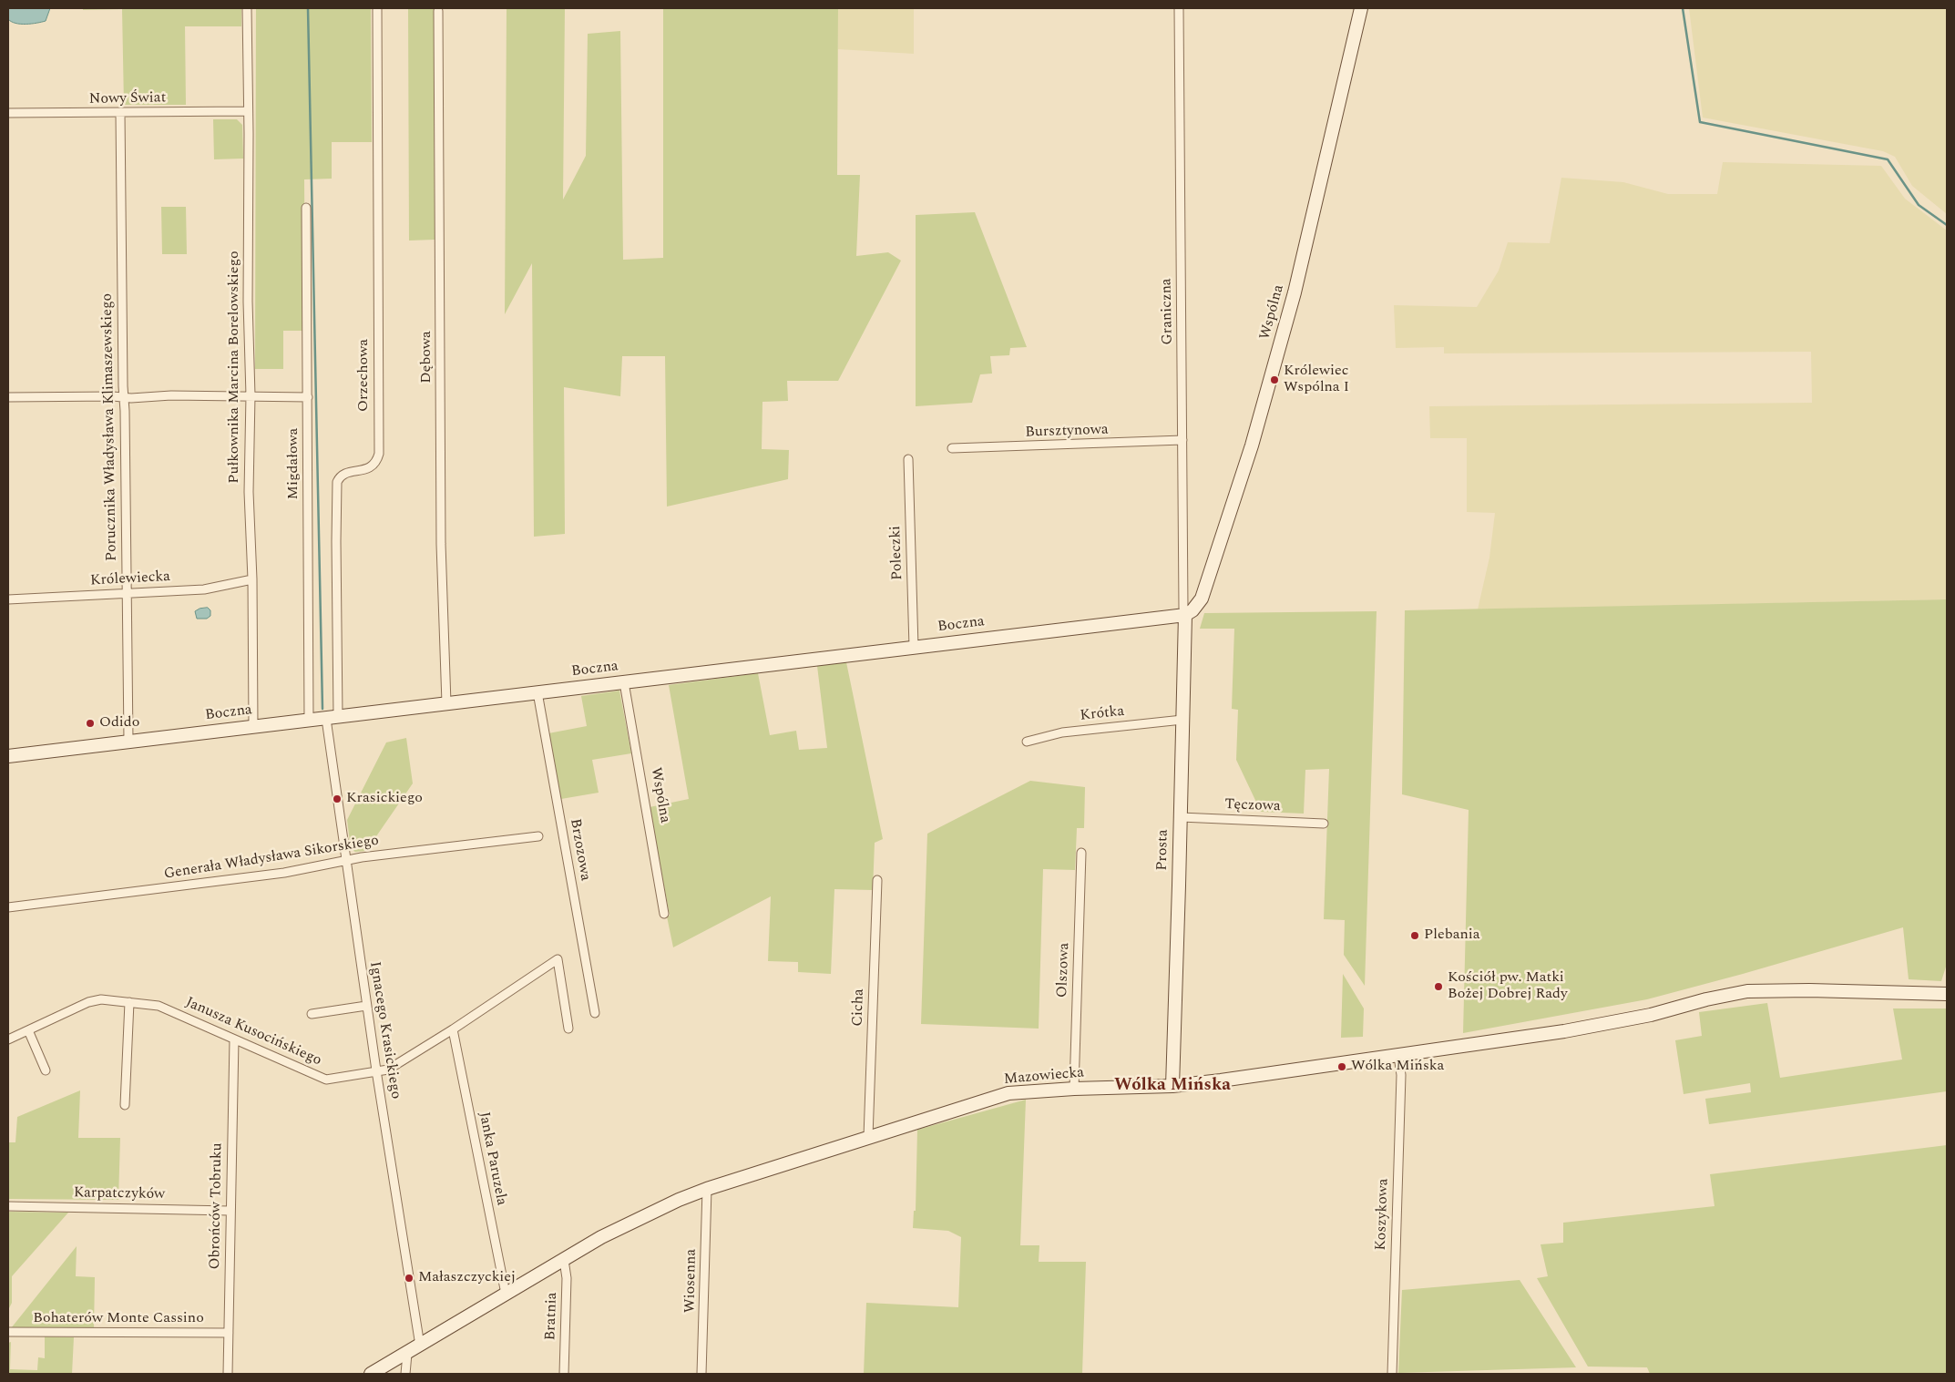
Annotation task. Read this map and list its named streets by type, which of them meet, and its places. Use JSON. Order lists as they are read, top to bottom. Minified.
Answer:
{"streets":{"street":["Nowy Świat","Graniczna","Wspólna","Dębowa","Pułkownika Marcina Borelowskiego","Orzechowa","Porucznika Władysława Klimaszewskiego","Bursztynowa","Migdałowa","Poleczki","Królewiecka","Boczna","Krótka","Tęczowa","Brzozowa","Prosta","Generała Władysława Sikorskiego","Olszowa","Cicha","Ignacego Krasickiego","Janusza Kusocińskiego","Mazowiecka","Janka Paruzela","Karpatczyków","Obrońców Tobruku","Koszykowa","Wiosenna","Bratnia","Bohaterów Monte Cassino"]},"crossings":[["Nowy Świat","Pułkownika Marcina Borelowskiego"],["Nowy Świat","Porucznika Władysława Klimaszewskiego"],["Graniczna","Wspólna"],["Graniczna","Bursztynowa"],["Graniczna","Boczna"],["Graniczna","Prosta"],["Wspólna","Boczna"],["Wspólna","Prosta"],["Dębowa","Boczna"],["Pułkownika Marcina Borelowskiego","Królewiecka"],["Pułkownika Marcina Borelowskiego","Boczna"],["Orzechowa","Boczna"],["Orzechowa","Ignacego Krasickiego"],["Porucznika Władysława Klimaszewskiego","Królewiecka"],["Porucznika Władysława Klimaszewskiego","Boczna"],["Migdałowa","Boczna"],["Poleczki","Boczna"],["Boczna","Brzozowa"],["Boczna","Prosta"],["Boczna","Ignacego Krasickiego"],["Krótka","Prosta"],["Tęczowa","Prosta"],["Prosta","Mazowiecka"],["Generała Władysława Sikorskiego","Ignacego Krasickiego"],["Olszowa","Mazowiecka"],["Cicha","Mazowiecka"],["Ignacego Krasickiego","Janusza Kusocińskiego"],["Ignacego Krasickiego","Mazowiecka"],["Janusza Kusocińskiego","Janka Paruzela"],["Janusza Kusocińskiego","Obrońców Tobruku"],["Mazowiecka","Janka Paruzela"],["Mazowiecka","Koszykowa"],["Mazowiecka","Wiosenna"],["Mazowiecka","Bratnia"],["Karpatczyków","Obrońców Tobruku"],["Obrońców Tobruku","Bohaterów Monte Cassino"]],"districts":["Wólka Mińska"],"places":["Królewiec Wspólna I","Odido","Krasickiego","Plebania","Kościół pw. Matki Bożej Dobrej Rady","Wólka Mińska","Małaszczyckiej"]}
